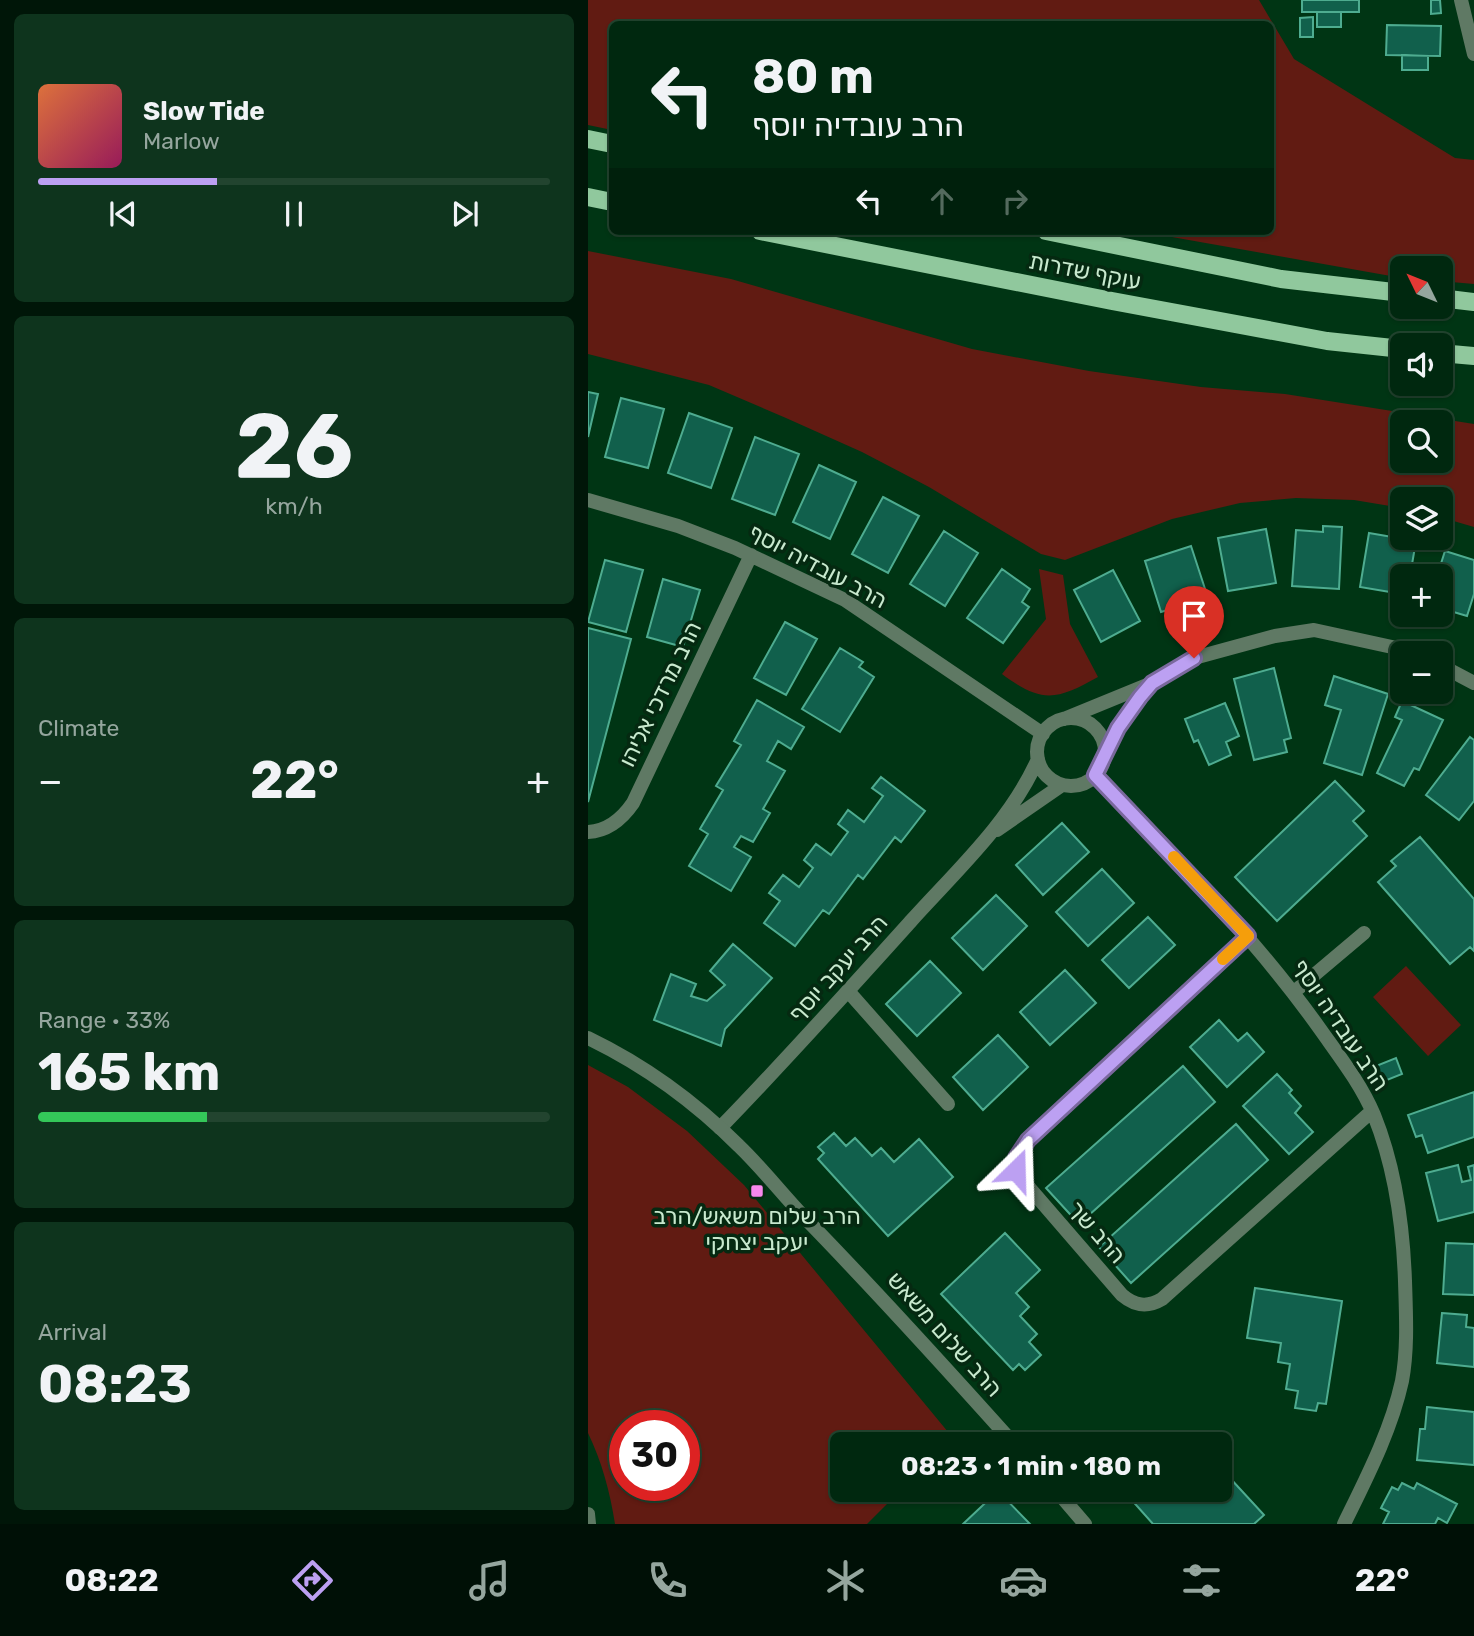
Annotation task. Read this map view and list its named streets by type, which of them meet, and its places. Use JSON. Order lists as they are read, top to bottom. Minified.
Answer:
{"streets":{"main road":["עוקף שדרות"],"street":["הרב עובדיה יוסף","הרב מרדכי אליהו","הרב יעקב יוסף","הרב שך","הרב שלום משאש"]},"crossings":[["הרב עובדיה יוסף","הרב מרדכי אליהו"],["הרב עובדיה יוסף","הרב יעקב יוסף"],["הרב עובדיה יוסף","הרב שך"],["הרב יעקב יוסף","הרב שלום משאש"]],"places":{"transit":["הרב שלום משאש/הרב יעקב יצחקי"]},"north":"top left","page":{"turn":["80 m","הרב עובדיה יוסף"],"song":["Slow Tide","Marlow"],"map_buttons":["+","−"],"tile":[["26","km/h"],"Climate",["Range · 33%","165 km"],["Arrival","08:23"]],"heat":["−","22°","+"],"limit":"30","trip":"08:23 · 1 min · 180 m","tabs":["08:22","22°"]}}
